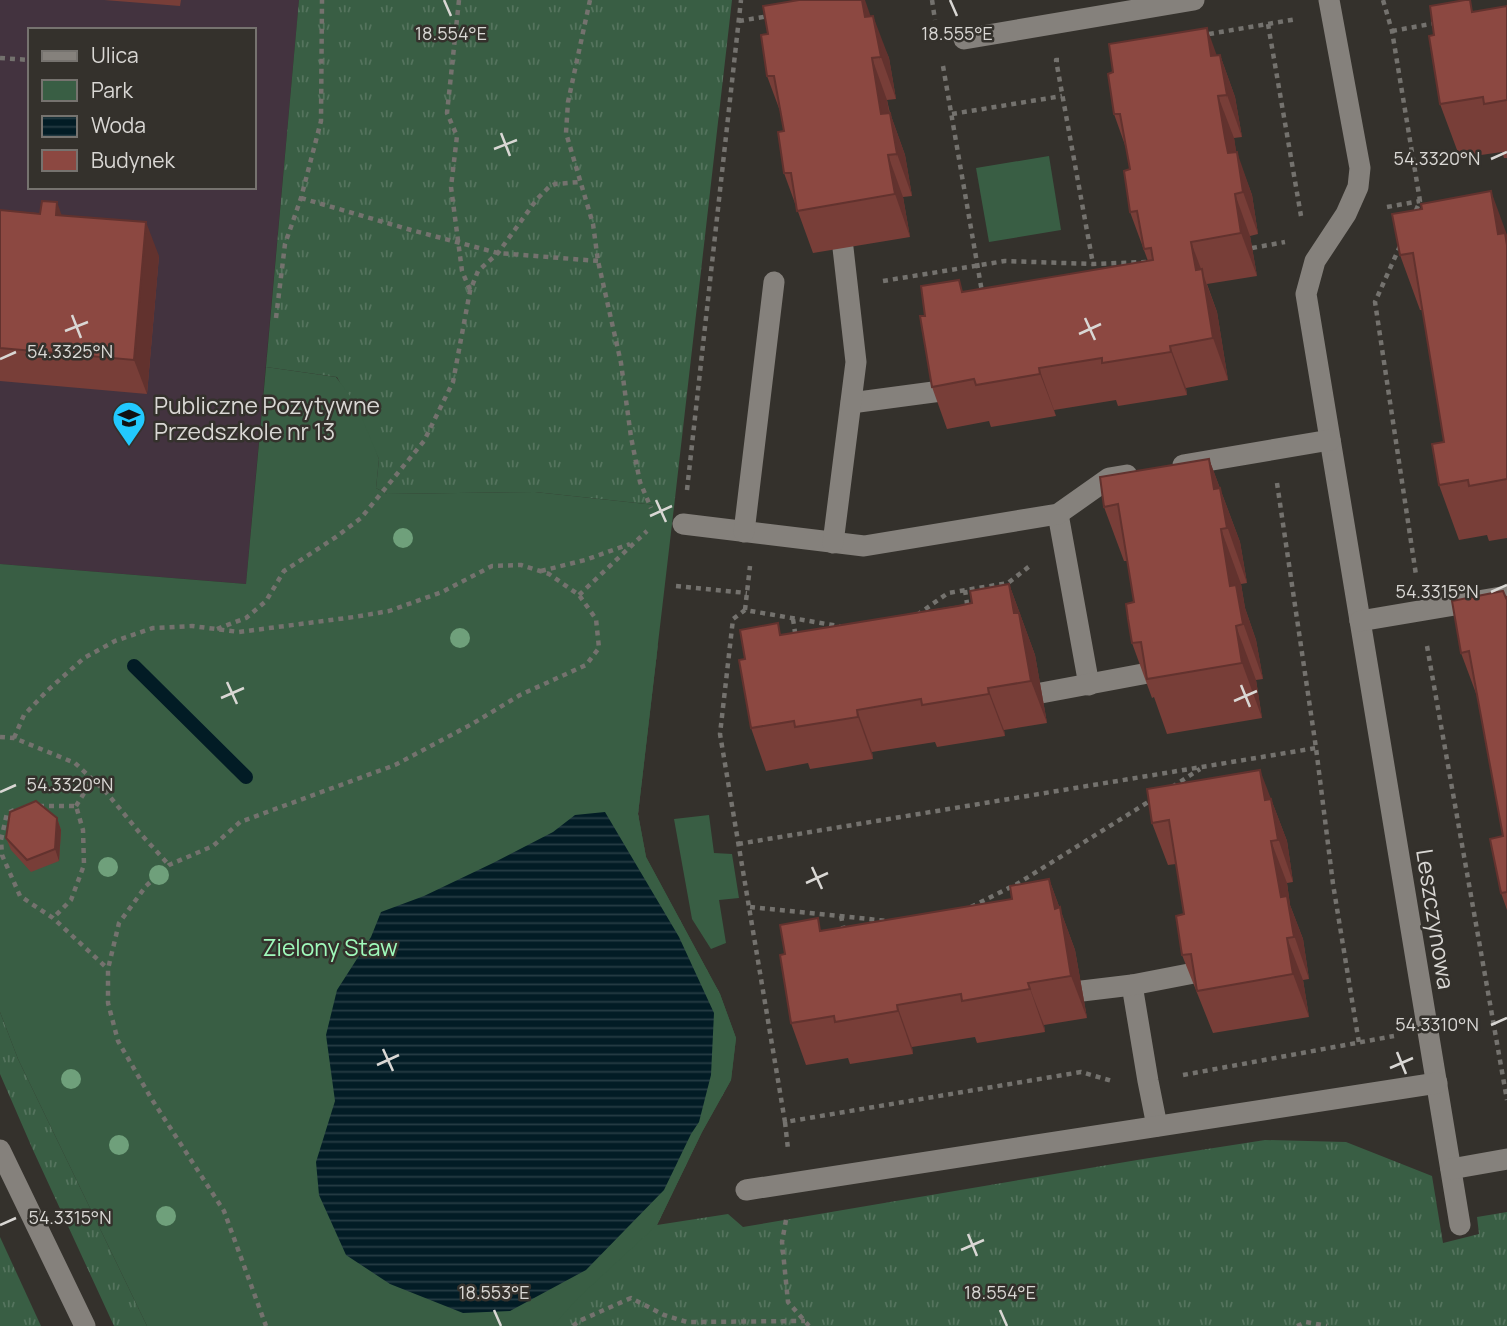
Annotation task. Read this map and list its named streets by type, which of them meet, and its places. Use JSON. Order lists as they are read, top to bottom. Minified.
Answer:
{"streets":{"street":["Leszczynowa"]},"parks":["Zielony Staw"],"places":{"school or university":["Publiczne Pozytywne Przedszkole nr 13"]},"legend":["Ulica","Park","Woda","Budynek"],"coordinates":["18.554°E","18.555°E","54.3320°N","54.3325°N","54.3315°N","54.3310°N","18.553°E"]}
